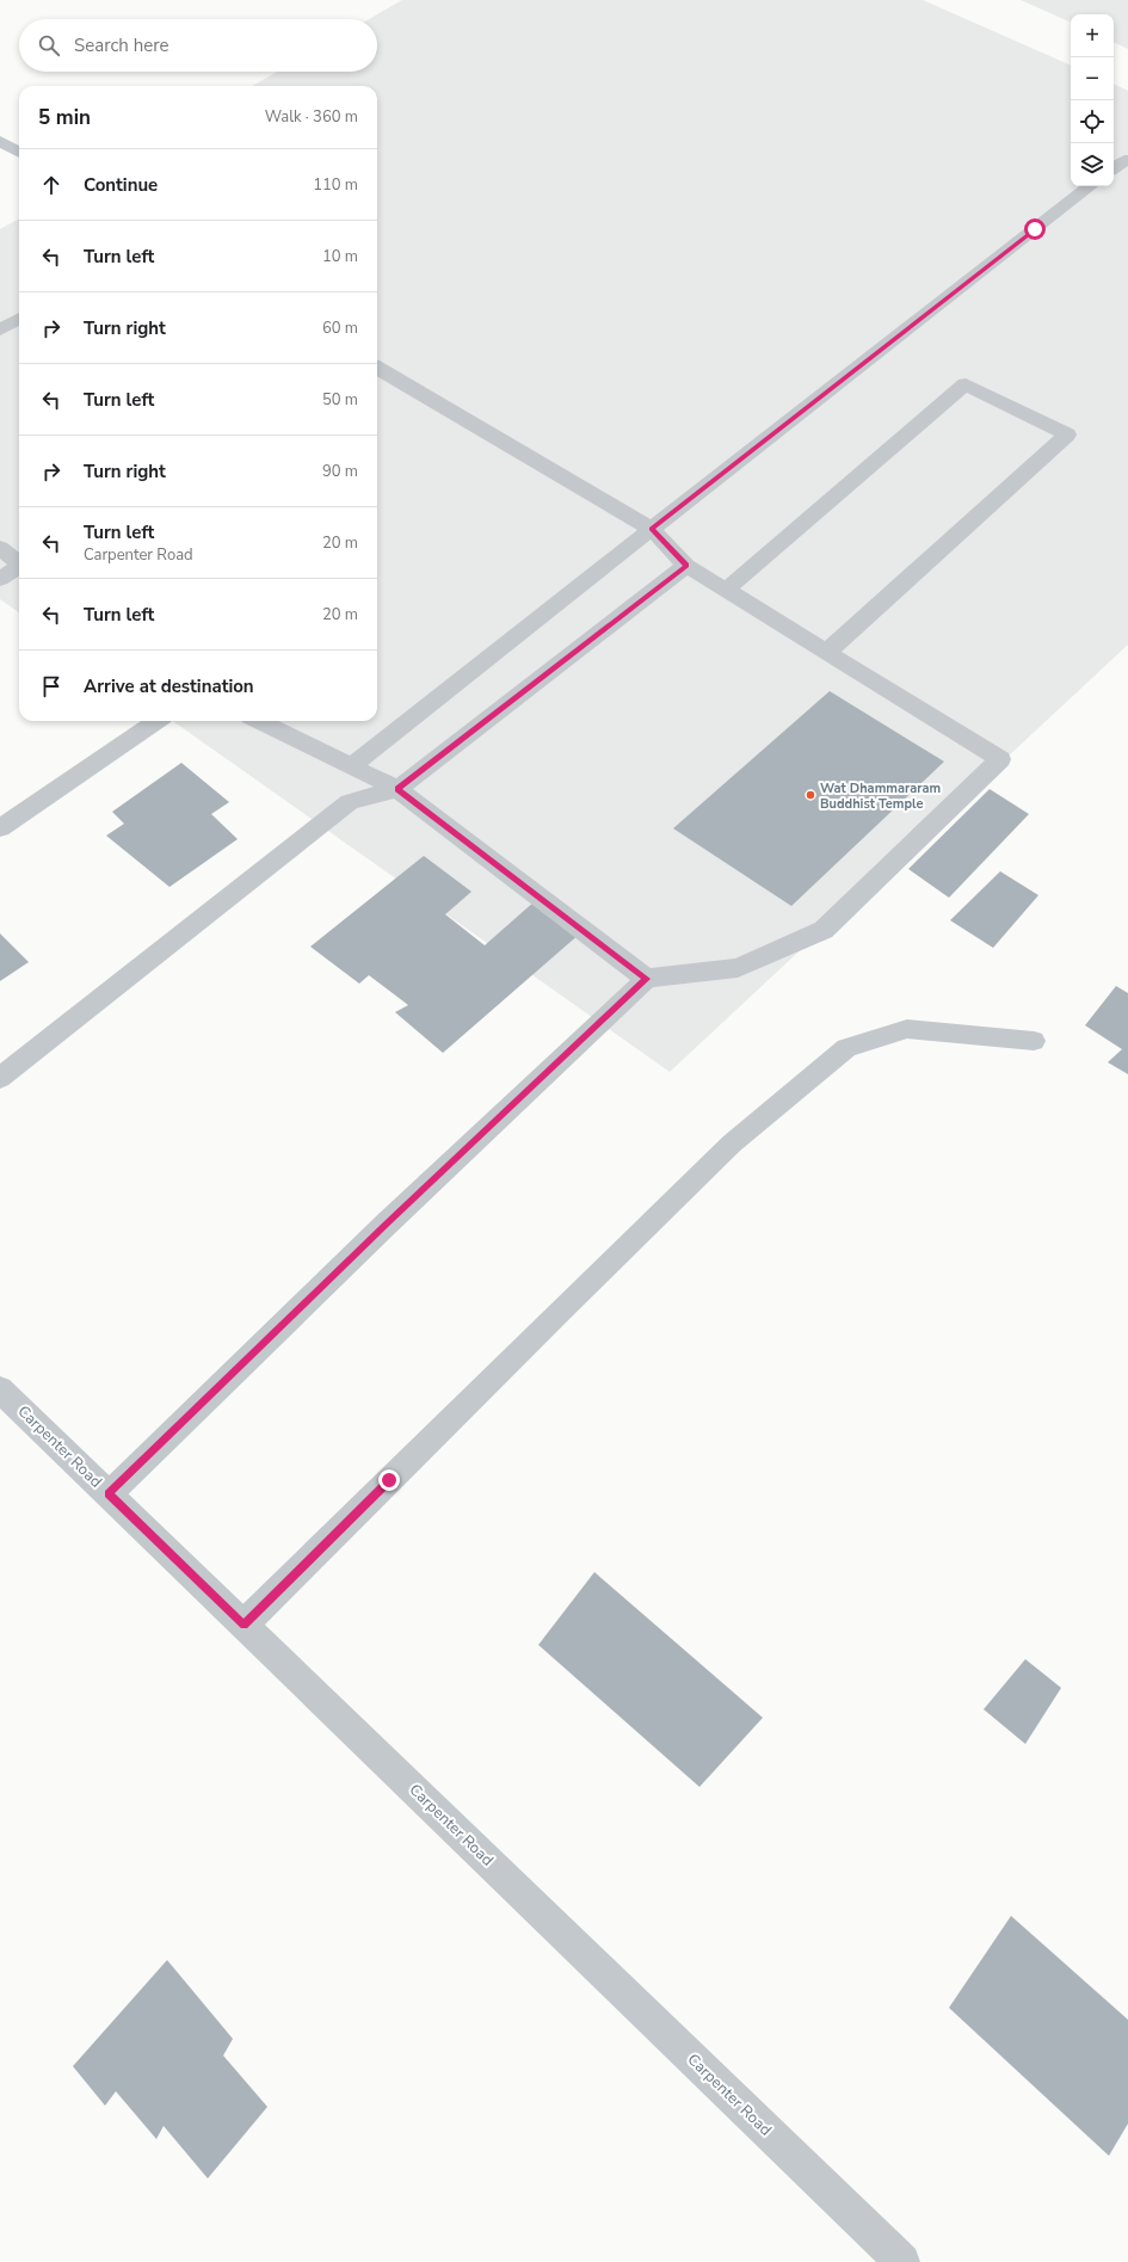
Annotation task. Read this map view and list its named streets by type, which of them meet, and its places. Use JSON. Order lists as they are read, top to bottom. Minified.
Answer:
{"streets":{"street":["Carpenter Road"]},"places":["Wat Dhammararam Buddhist Temple"],"page":{"map_buttons":["+","−"],"search":"Search here","heading":["5 min","Walk · 360 m"],"list":[["Continue","110 m"],["Turn left","10 m"],["Turn right","60 m"],["Turn left","50 m"],["Turn right","90 m"],["Turn left","Carpenter Road","20 m"],["Turn left","20 m"],"Arrive at destination"]}}
